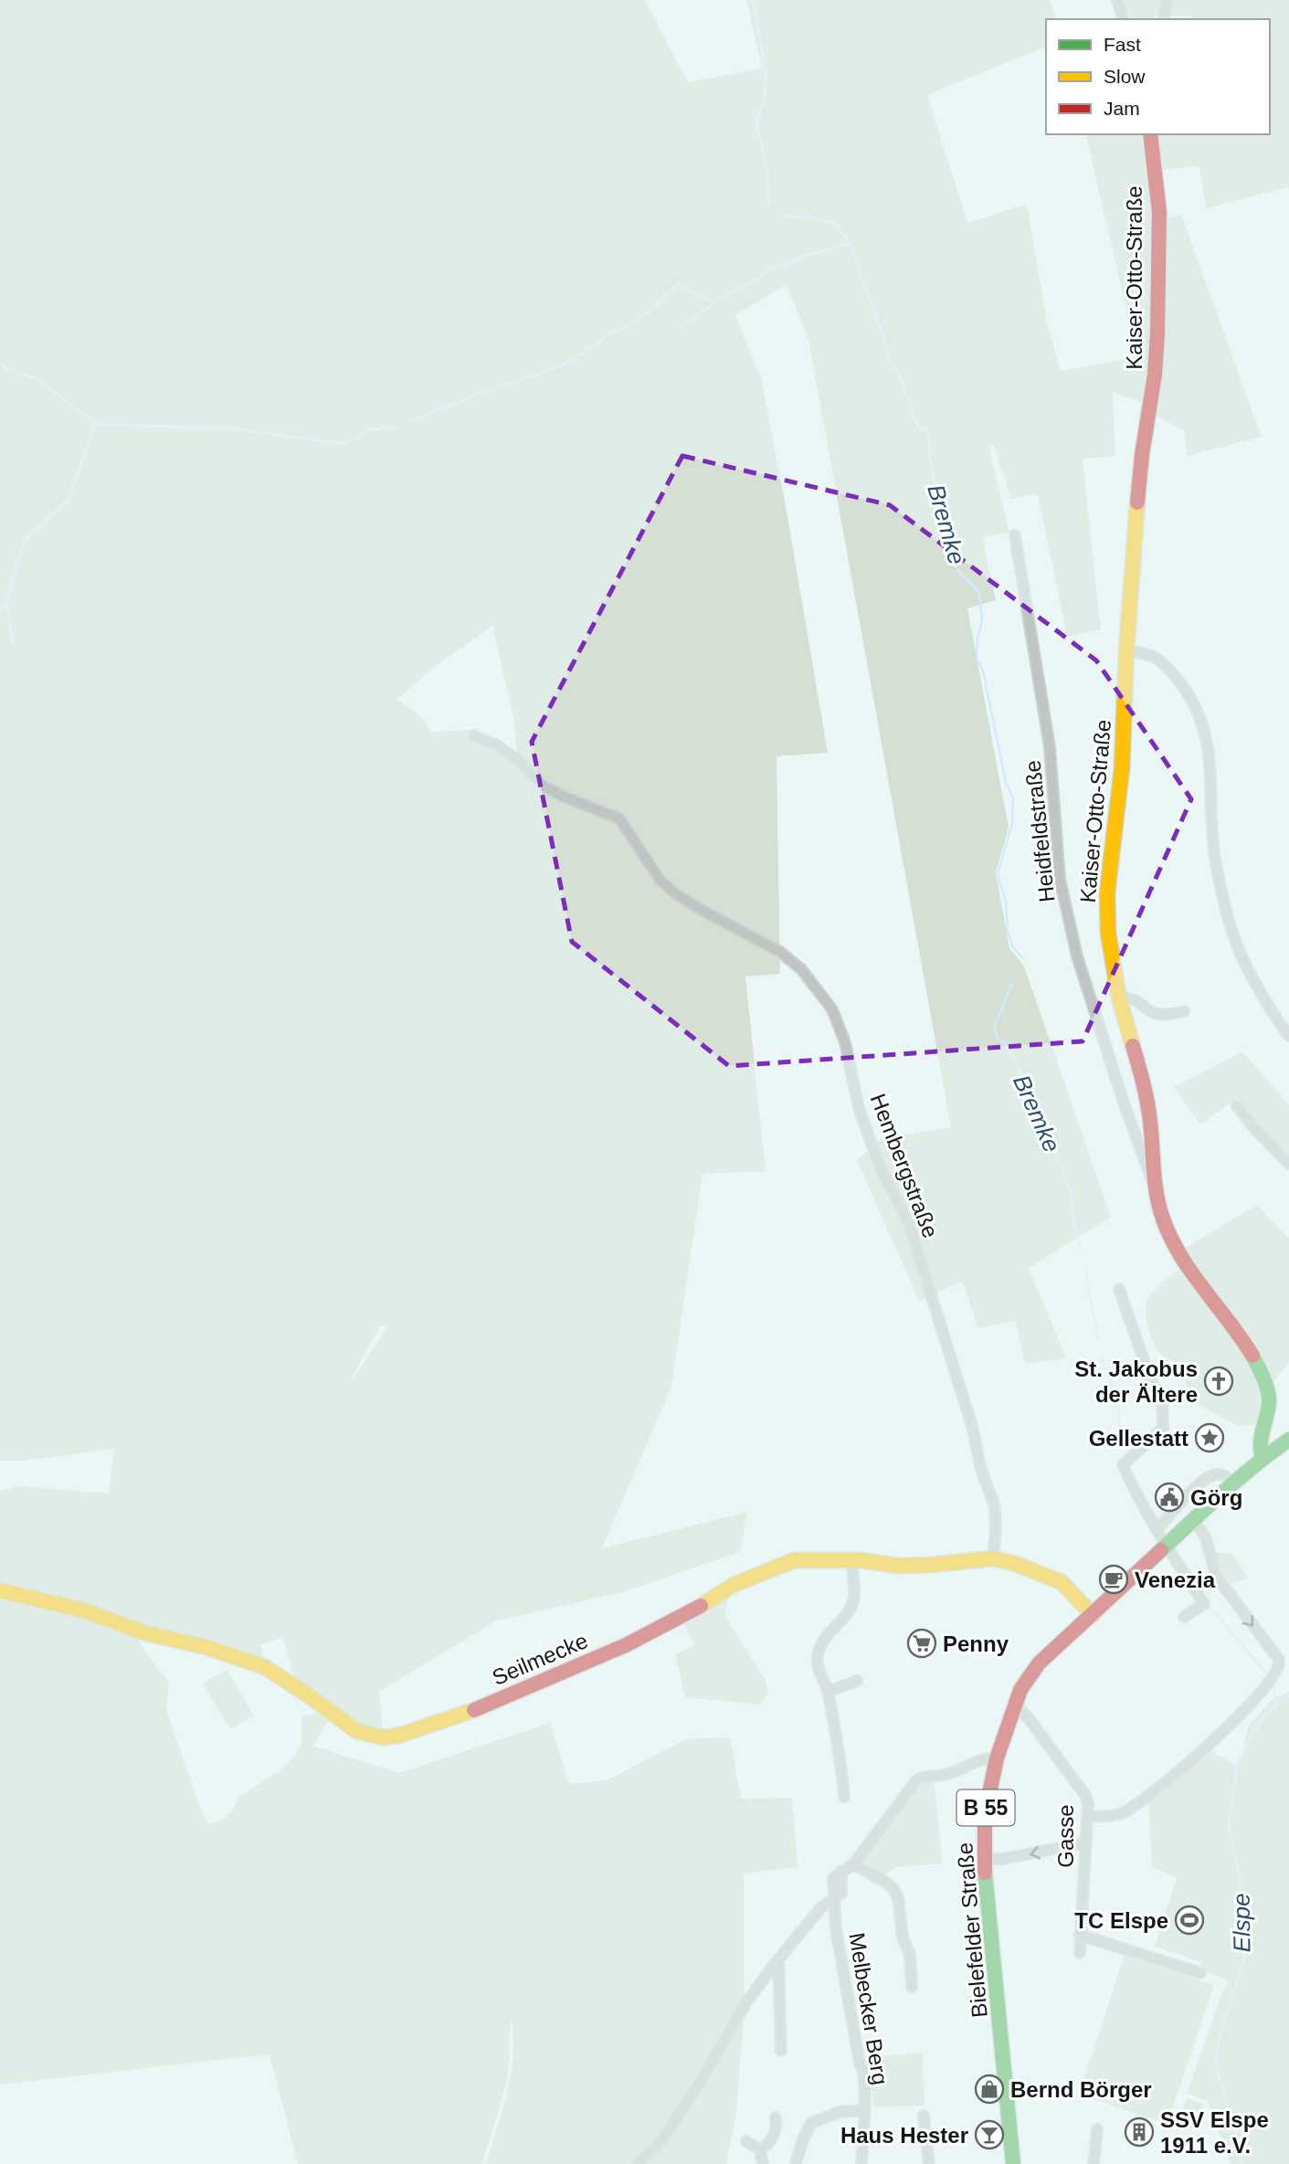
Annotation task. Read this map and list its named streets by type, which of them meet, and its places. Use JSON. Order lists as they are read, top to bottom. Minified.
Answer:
{"streets":{"street":["Kaiser-Otto-Straße","Heidfeldstraße","Hembergstraße","Seilmecke","B 55","Gasse","Bielefelder Straße","Melbecker Berg"]},"crossings":[["Kaiser-Otto-Straße","Heidfeldstraße"],["Kaiser-Otto-Straße","Bielefelder Straße"],["Hembergstraße","Seilmecke"],["Seilmecke","Bielefelder Straße"],["Gasse","Bielefelder Straße"]],"water":["Bremke","Elspe"],"places":{"church":["St. Jakobus der Ältere"],"place":["Gellestatt"],"public building":["Görg"],"cafe":["Venezia"],"supermarket":["Penny"],"sports":["TC Elspe"],"shop":["Bernd Börger"],"building":["SSV Elspe 1911 e.V."],"bar":["Haus Hester"]},"legend":["Fast","Slow","Jam"]}
